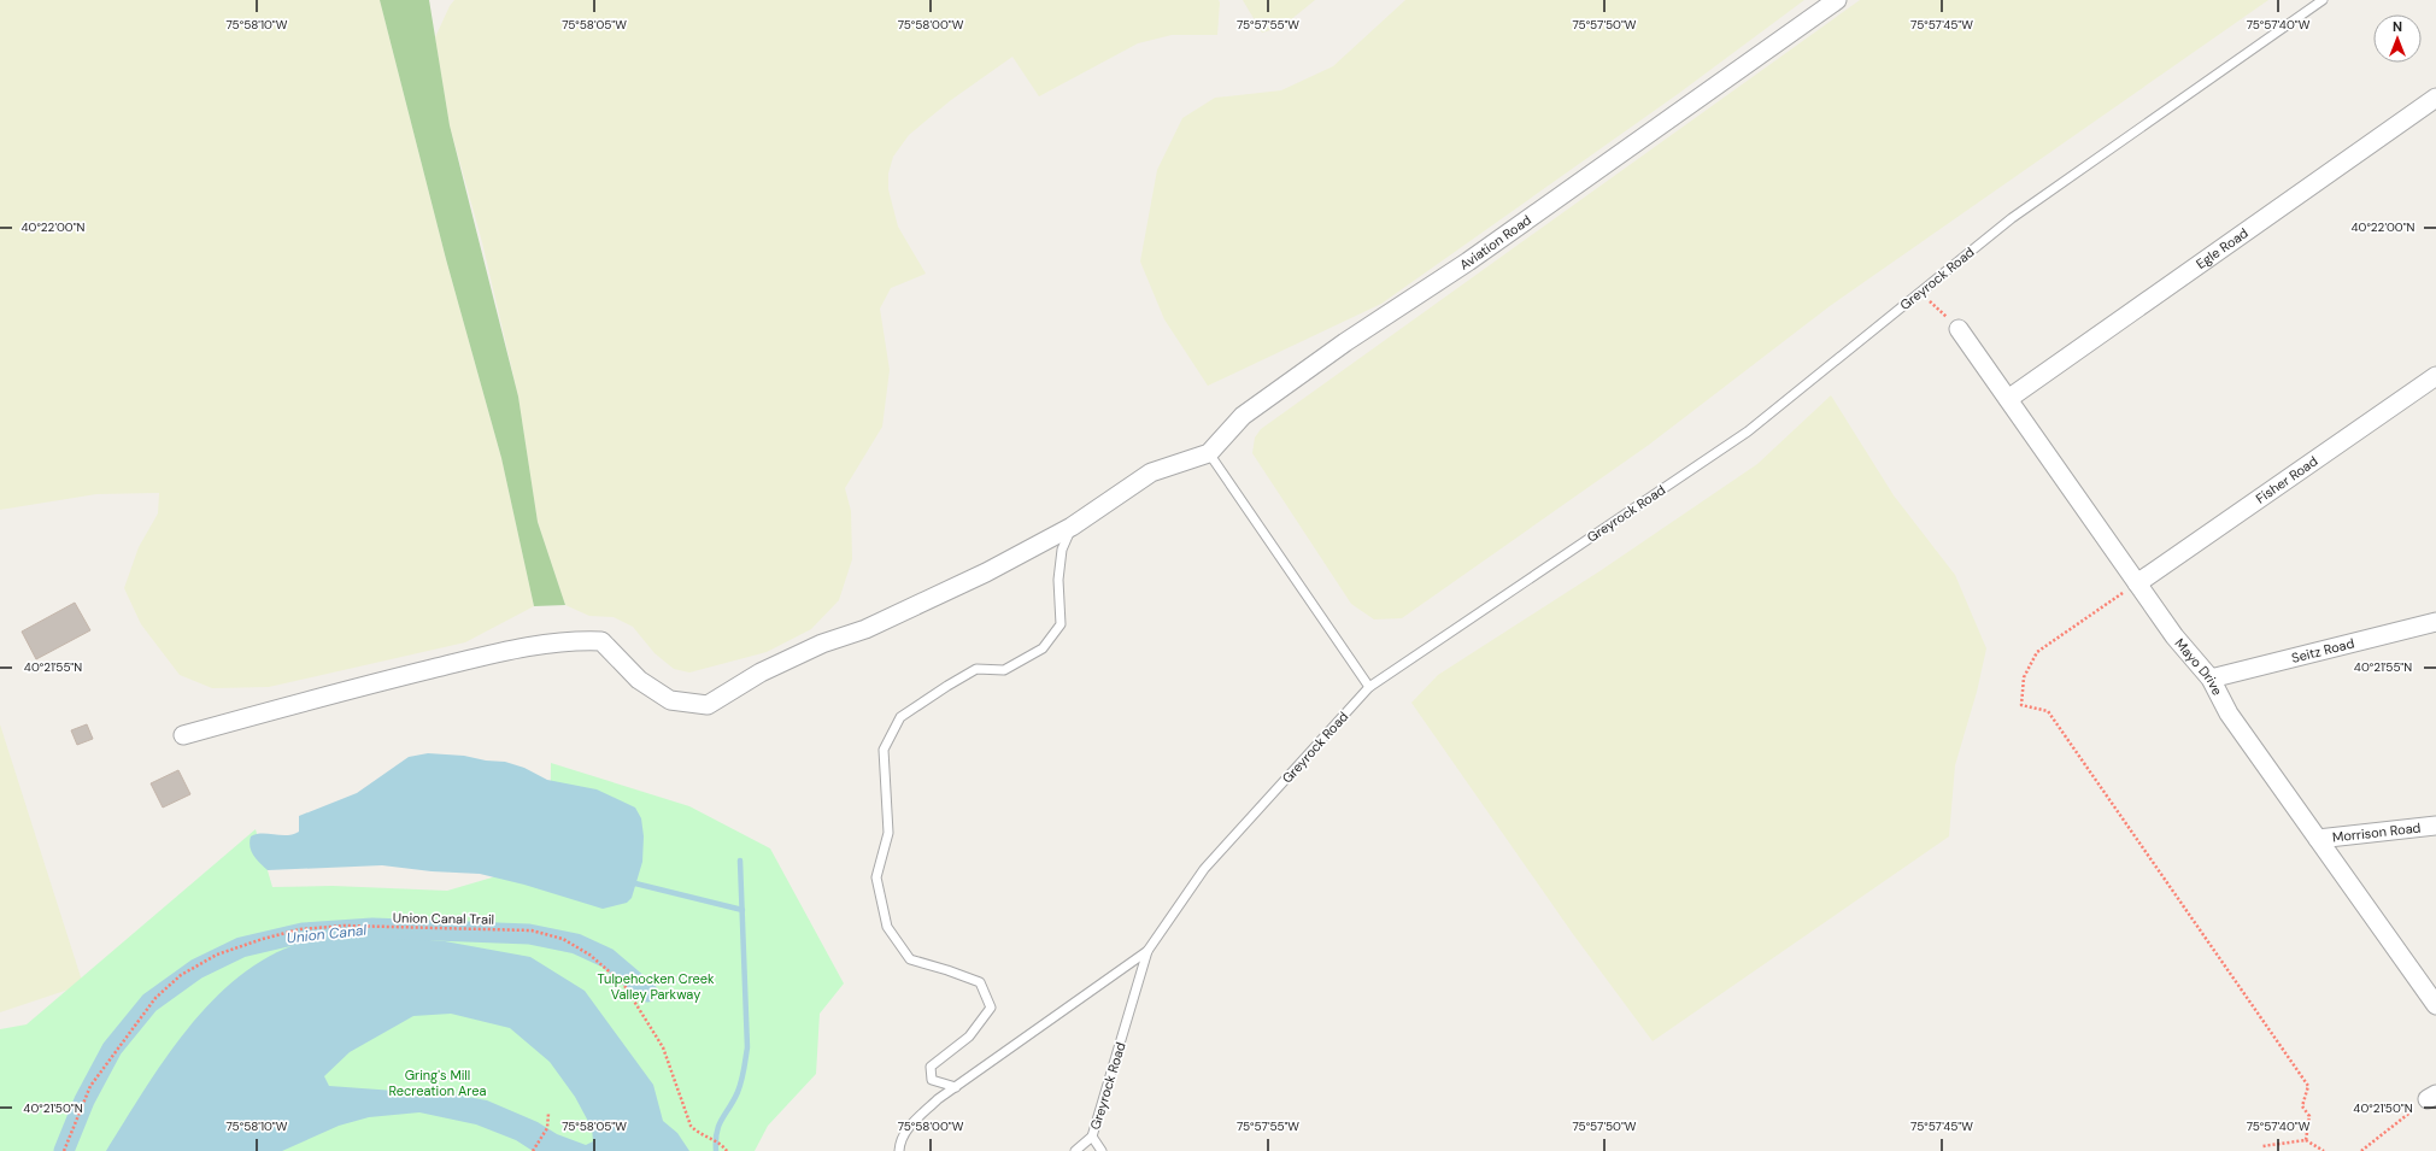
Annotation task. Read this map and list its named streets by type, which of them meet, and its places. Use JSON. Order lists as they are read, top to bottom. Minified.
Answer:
{"streets":{"street":["Aviation Road","Egle Road","Fisher Road","Seitz Road","Mayo Drive","Morrison Road"],"lane":["Greyrock Road"],"path":["Union Canal Trail"]},"crossings":[["Egle Road","Mayo Drive"],["Fisher Road","Mayo Drive"],["Seitz Road","Mayo Drive"],["Mayo Drive","Morrison Road"]],"water":["Union Canal"],"parks":["Tulpehocken Creek Valley Parkway","Gring's Mill Recreation Area"],"north":"top","coordinates":["75°58'10\"W","75°58'05\"W","75°58'00\"W","75°57'55\"W","75°57'50\"W","75°57'45\"W","75°57'40\"W","40°22'00\"N","40°21'55\"N","40°21'50\"N"]}
